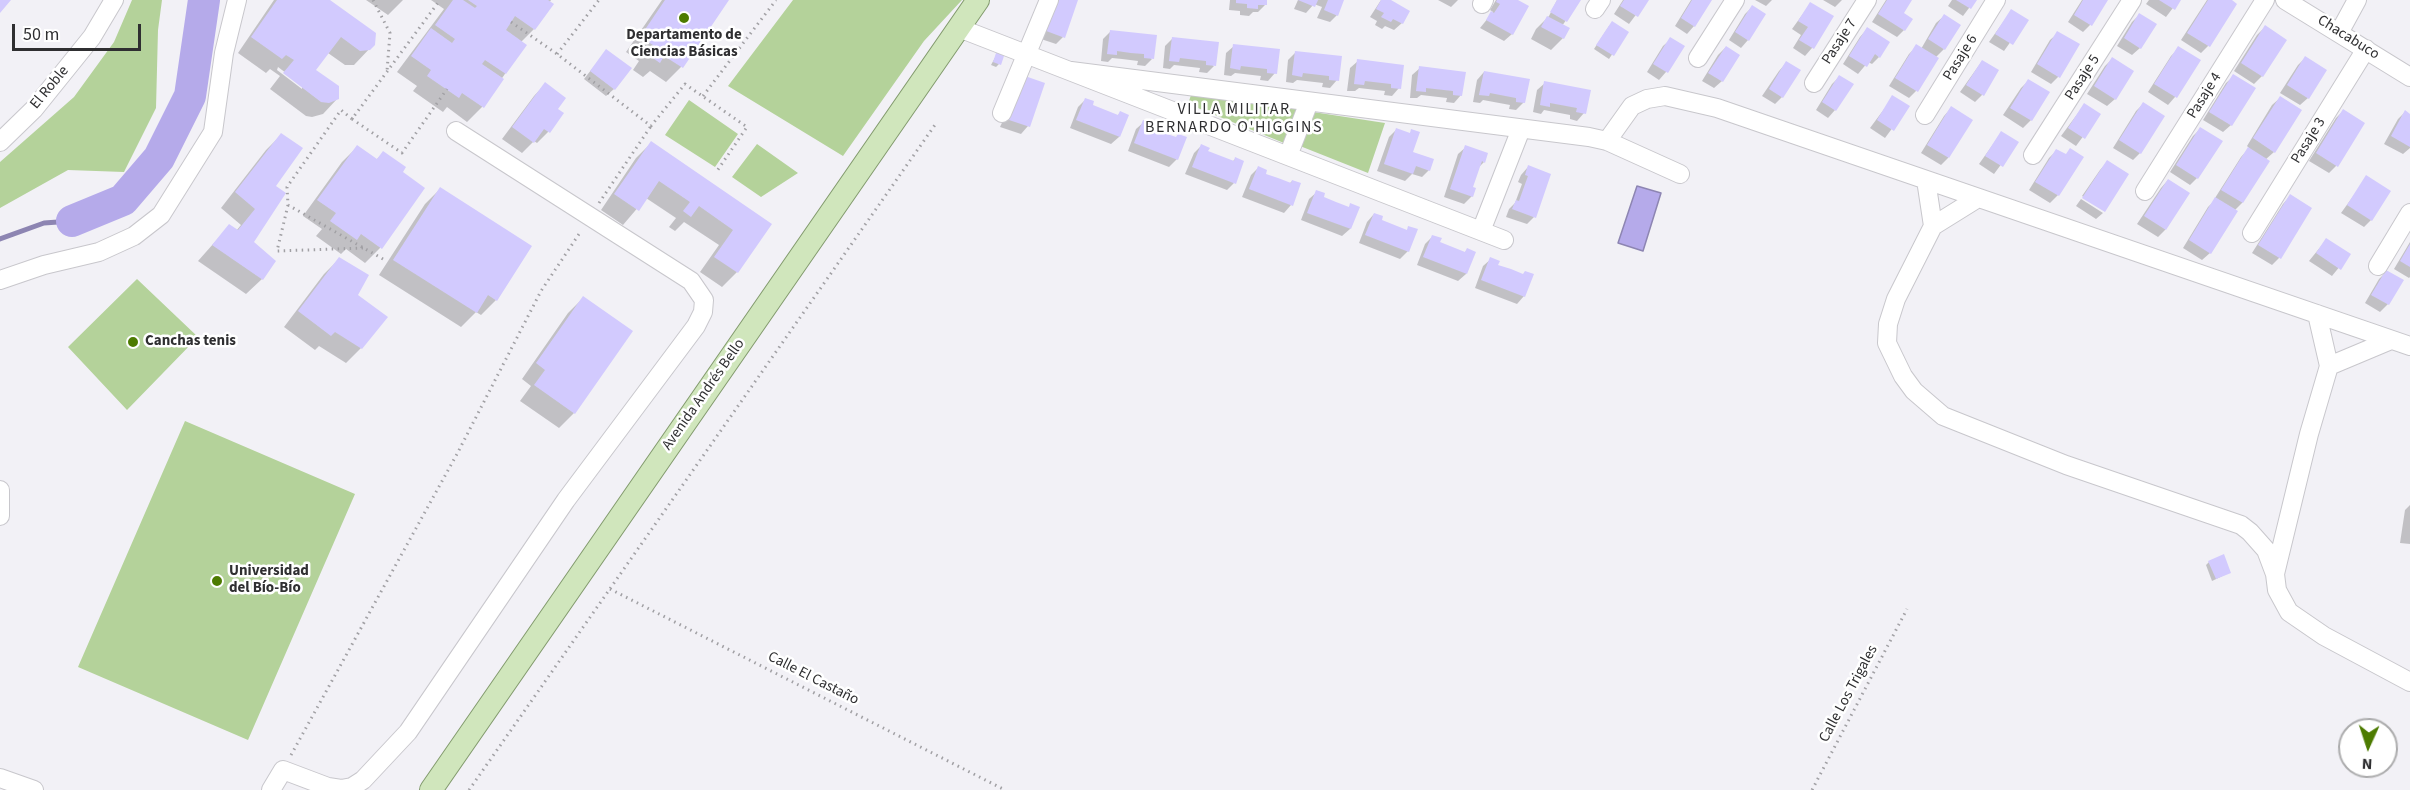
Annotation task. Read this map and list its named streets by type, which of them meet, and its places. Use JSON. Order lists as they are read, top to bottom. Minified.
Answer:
{"streets":{"main road":["Avenida Andrés Bello"],"street":["Chacabuco","Pasaje 7","Pasaje 6","Pasaje 5","El Roble","Pasaje 4","Pasaje 3"],"path":["Calle El Castaño","Calle Los Trigales"]},"crossings":[["Chacabuco","Pasaje 3"]],"districts":["VILLA MILITAR BERNARDO O'HIGGINS"],"places":["Departamento de Ciencias Básicas","Canchas tenis","Universidad del Bío-Bío"],"scale_bar":"50 m","north":"bottom"}
